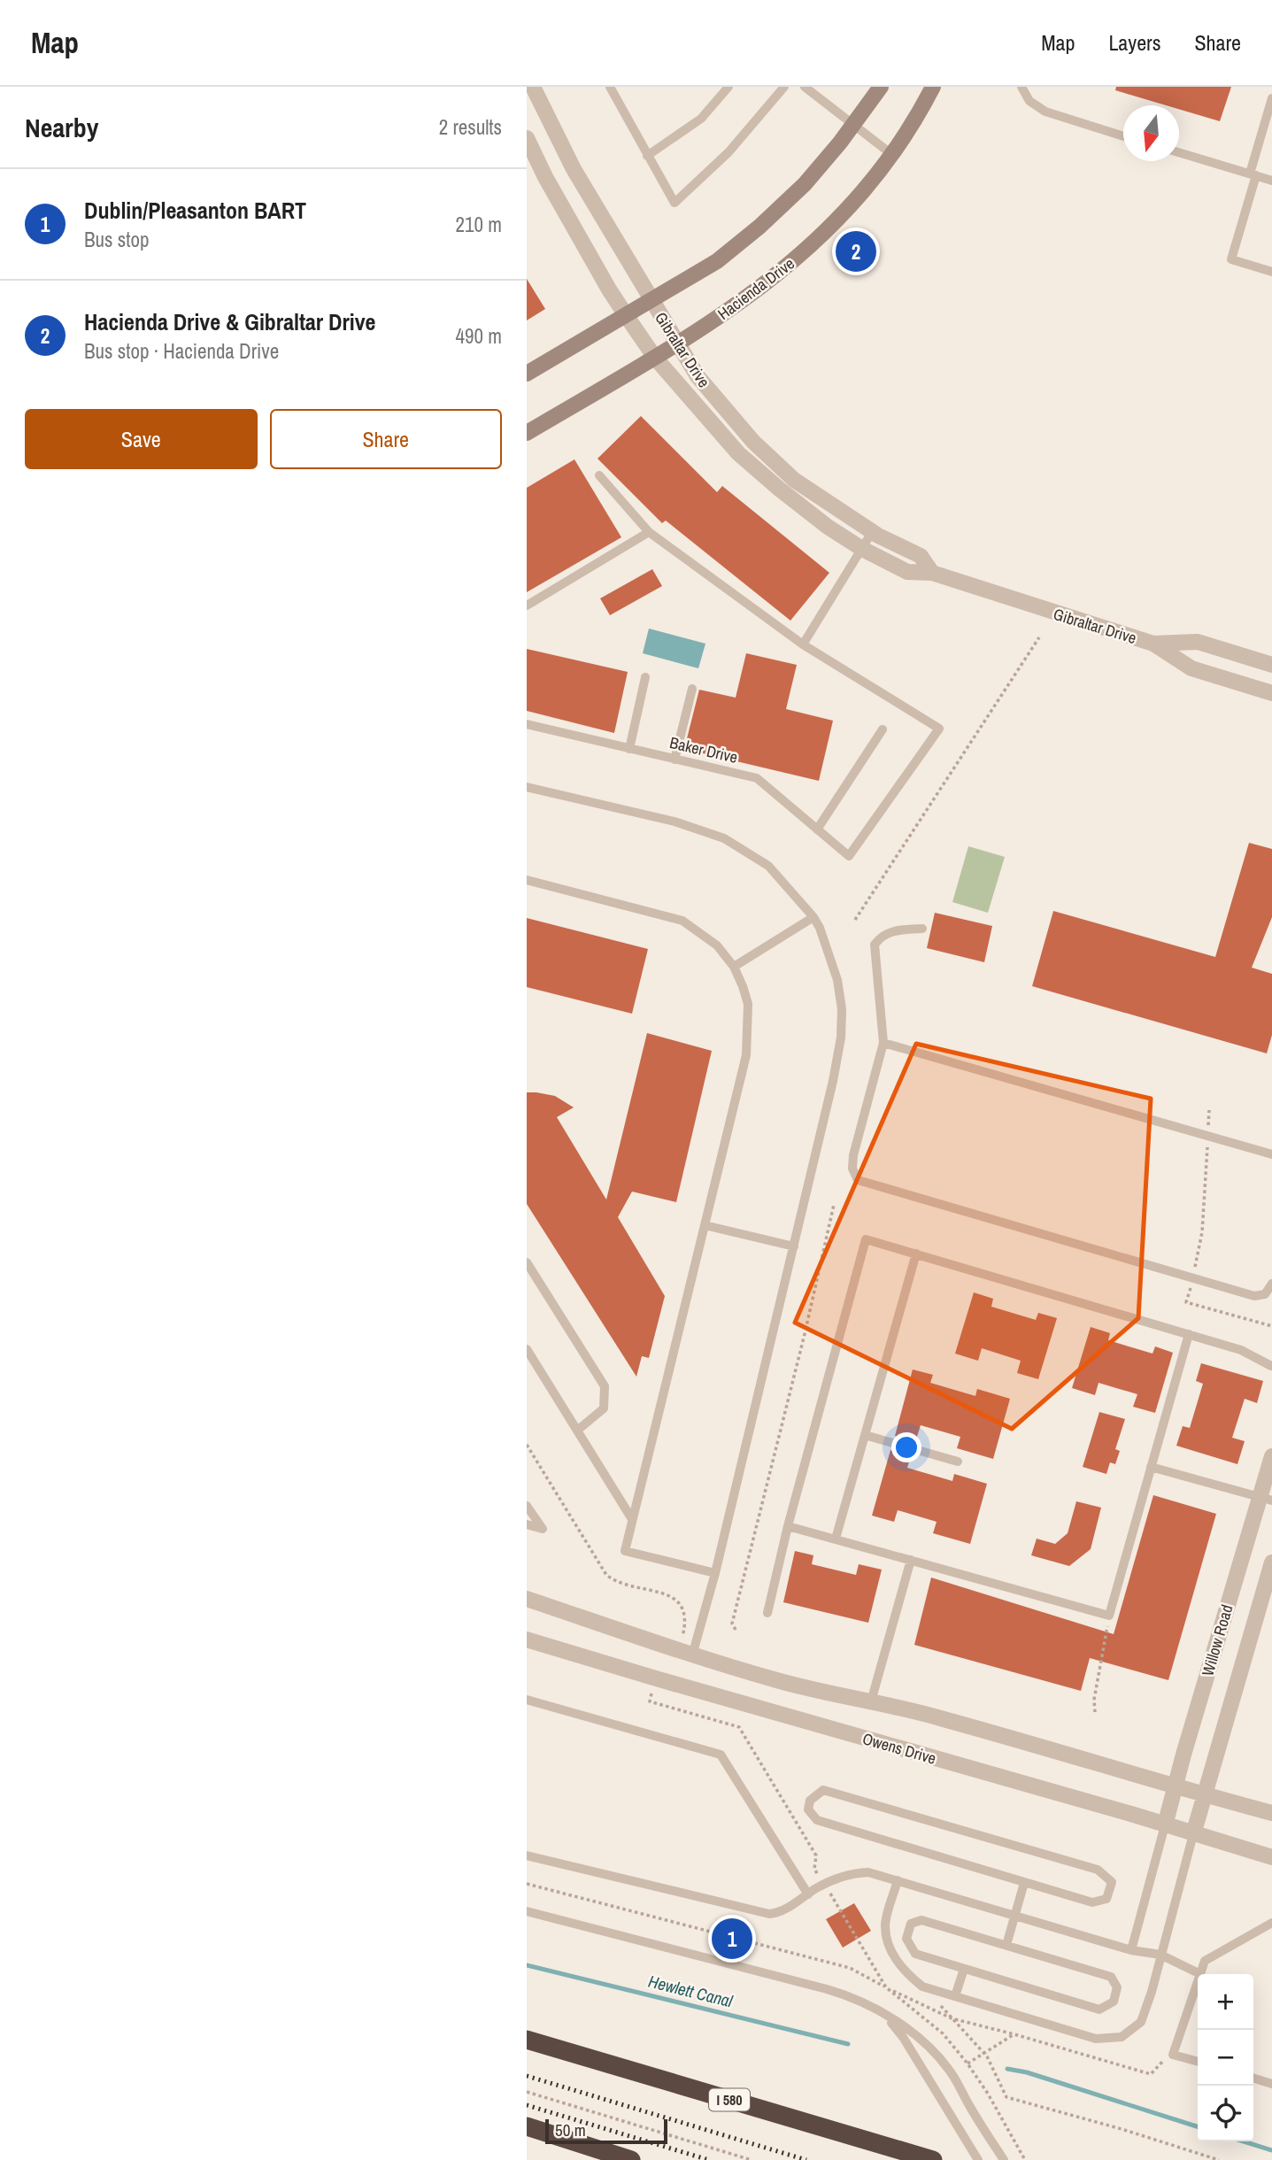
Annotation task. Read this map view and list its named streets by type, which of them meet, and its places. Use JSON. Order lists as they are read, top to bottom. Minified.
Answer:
{"streets":{"highway":["I 580"],"main road":["Hacienda Drive"],"street":["Gibraltar Drive","Willow Road","Owens Drive"],"lane":["Baker Drive"]},"crossings":[["Hacienda Drive","Gibraltar Drive"],["Willow Road","Owens Drive"]],"water":["Hewlett Canal"],"scale_bar":"50 m","north":"bottom","page":{"header":"Map","nav":["Map","Layers","Share"],"heading":["Nearby","2 results"],"list":[{"mark":"1","name":"Dublin/Pleasanton BART","note":"Bus stop","value":"210 m"},{"mark":"2","name":"Hacienda Drive & Gibraltar Drive","note":"Bus stop · Hacienda Drive","value":"490 m"}],"pins":["2","1"],"buttons":["Save","Share"],"map_buttons":["+","−"],"scale":"50 m"}}
